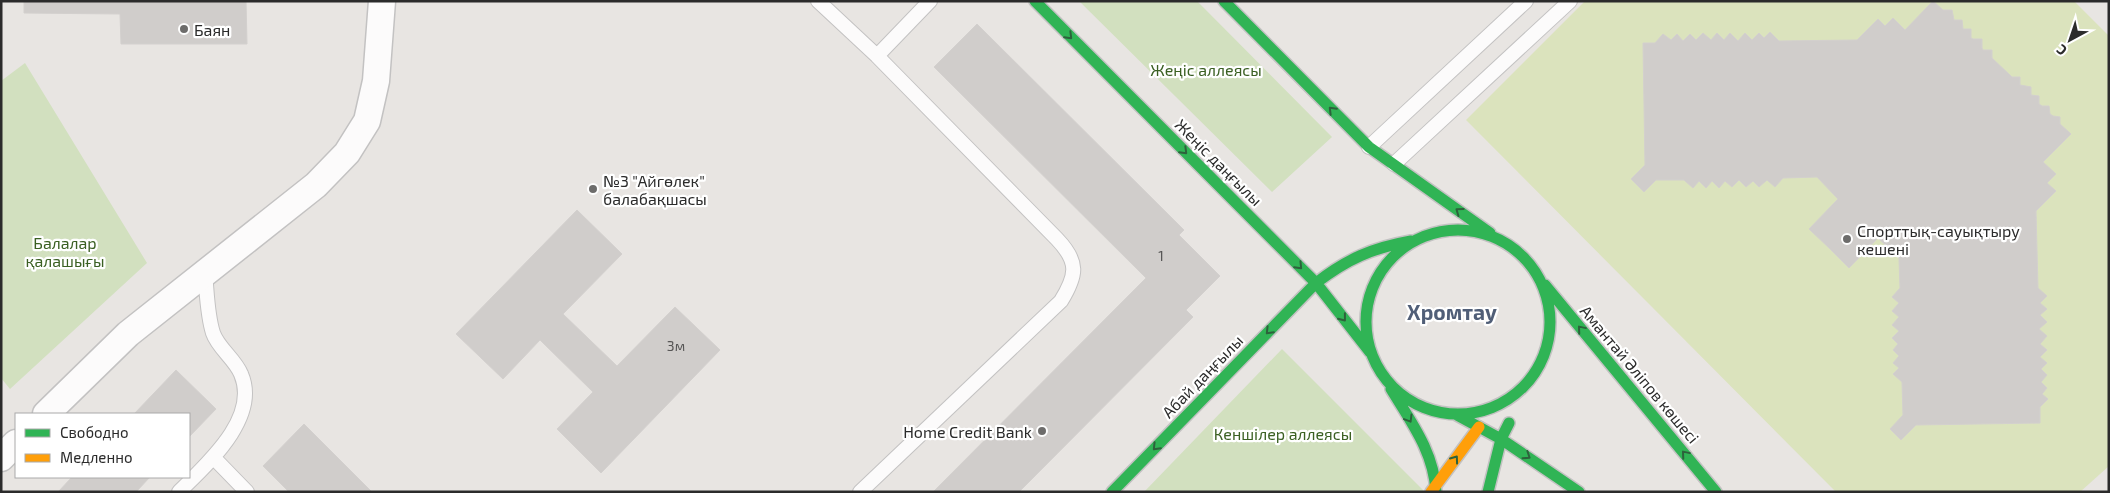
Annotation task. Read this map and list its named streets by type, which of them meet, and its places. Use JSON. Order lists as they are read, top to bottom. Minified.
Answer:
{"streets":{"main road":["Жеңіс даңғылы","Амантай Әліпов көшесі","Абай даңғылы"]},"crossings":[["Жеңіс даңғылы","Абай даңғылы"]],"one_way":["Жеңіс даңғылы","Амантай Әліпов көшесі","Абай даңғылы"],"districts":["Хромтау"],"parks":["Жеңіс аллеясы","Балалар қалашығы","Кеншілер аллеясы"],"places":["Баян","№3 \"Айгөлек\" балабақшасы","Спорттық-сауықтыру кешені","Home Credit Bank"],"house_numbers":["1","3м"],"legend":["Свободно","Медленно"],"north":"bottom left"}
